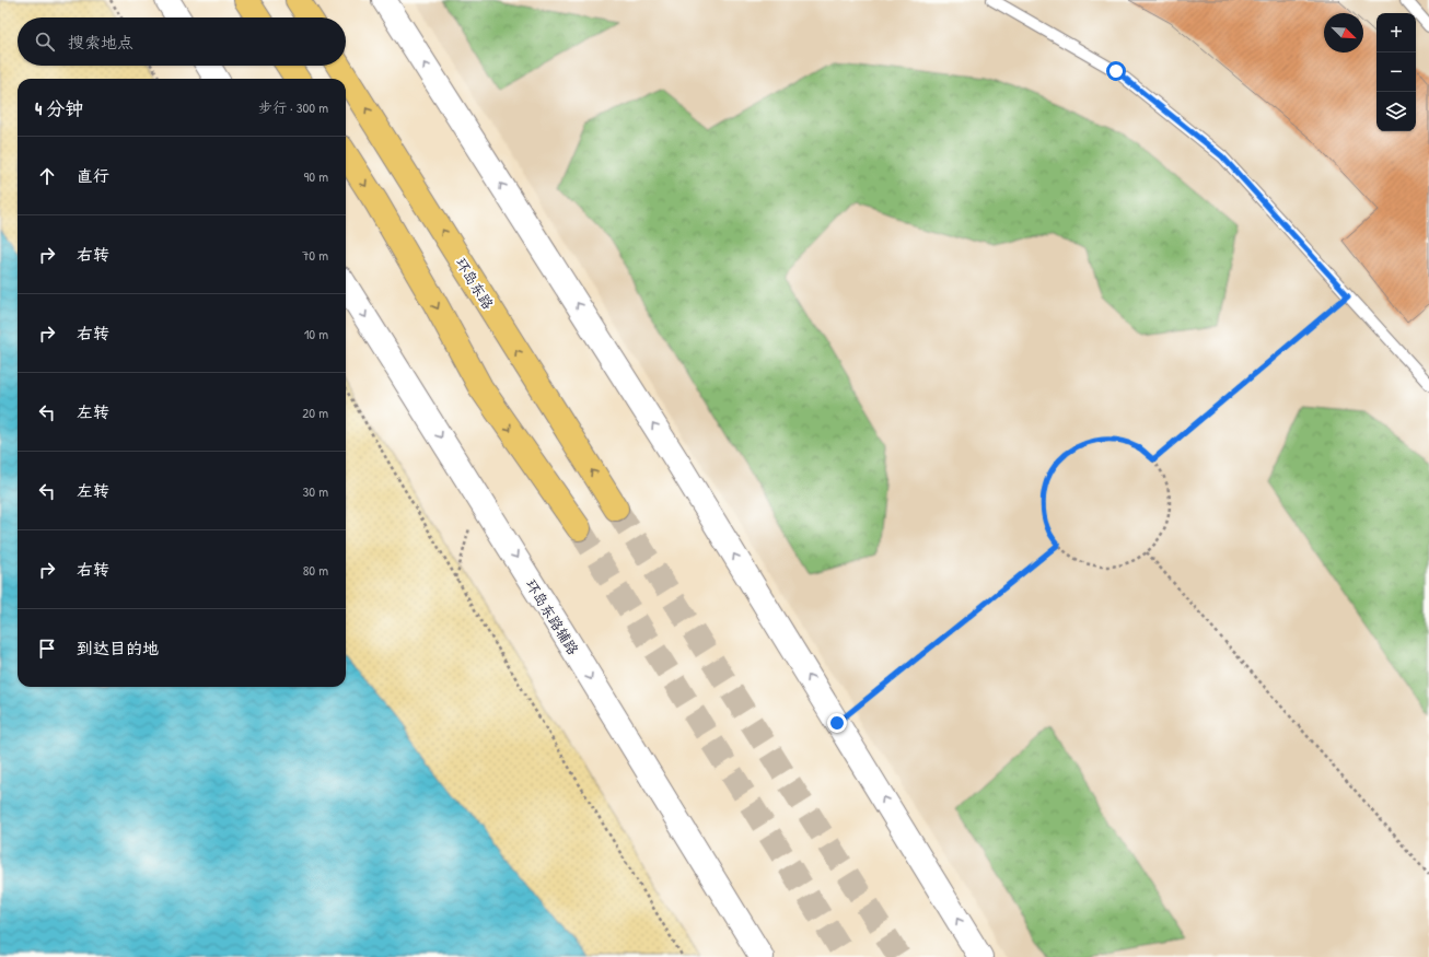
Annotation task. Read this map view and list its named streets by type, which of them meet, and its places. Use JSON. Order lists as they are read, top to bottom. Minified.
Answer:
{"streets":{"main road":["环岛东路"],"street":["环岛东路辅路"]},"north":"bottom right","page":{"map_buttons":["+","−"],"search":"搜索地点","heading":["4 分钟","步行 · 300 m"],"list":[["直行","90 m"],["右转","70 m"],["右转","10 m"],["左转","20 m"],["左转","30 m"],["右转","80 m"],"到达目的地"]}}
